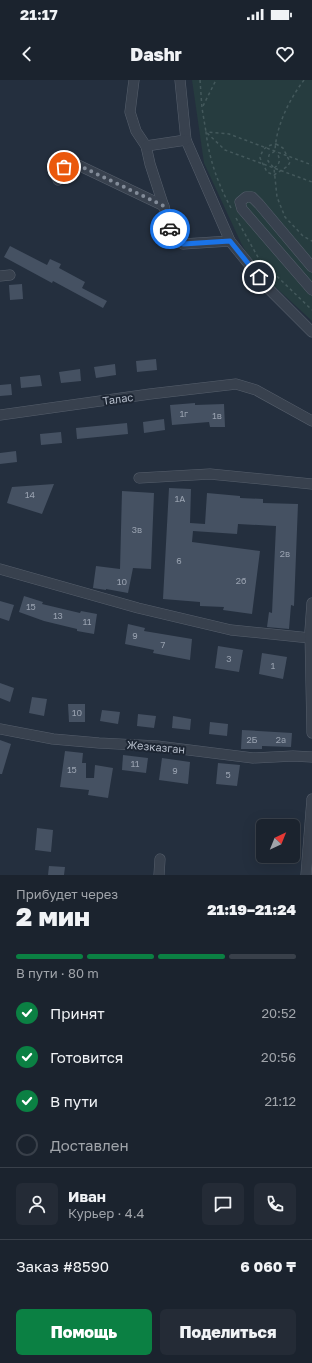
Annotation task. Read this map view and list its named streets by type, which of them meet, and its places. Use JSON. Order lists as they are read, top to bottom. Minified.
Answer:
{"streets":{"street":["Талас","Жезказган"]},"house_numbers":["1г","1в","14","1А","3в","2в","6","2б","10","15","13","11","9","7","3","1","10","2Б","2а","11","15","9","5"],"north":"top right","page":{"status":"21:17","header":"Dashr","heading":["2 мин","Прибудет через","21:19–21:24"],"panel":["Иван","Курьер · 4.4","Заказ #8590","6 060 ₸"],"bar":"В пути · 80 m","list":[["Принят","20:52"],["Готовится","20:56"],["В пути","21:12"],"Доставлен"],"buttons":["Помощь","Поделиться"]}}
